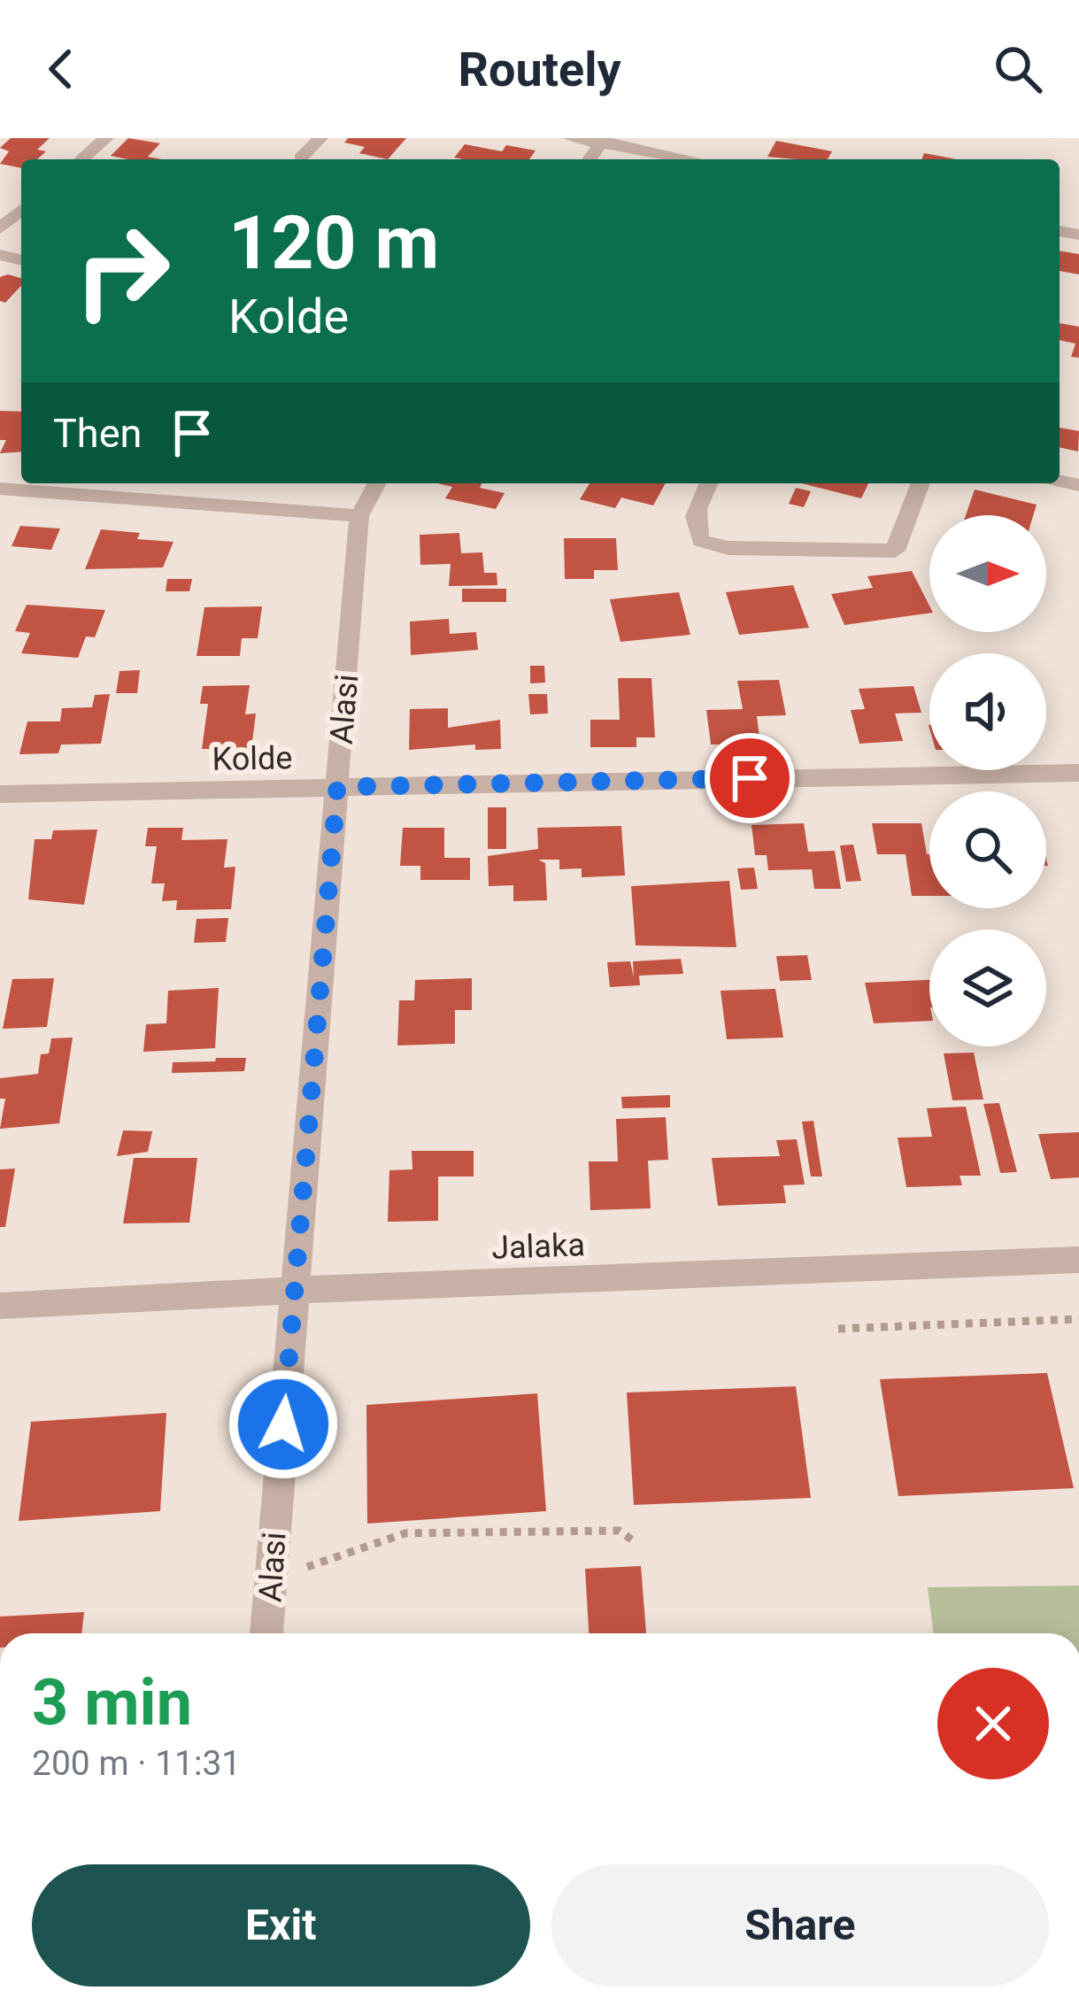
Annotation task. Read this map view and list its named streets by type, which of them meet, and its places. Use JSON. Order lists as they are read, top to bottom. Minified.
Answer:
{"streets":{"street":["Alasi","Kolde","Jalaka"]},"crossings":[["Alasi","Kolde"],["Alasi","Jalaka"]],"north":"right","page":{"header":"Routely","turn":["120 m","Kolde"],"then":"Then","heading":["3 min","200 m · 11:31"],"buttons":["Exit","Share"]}}
